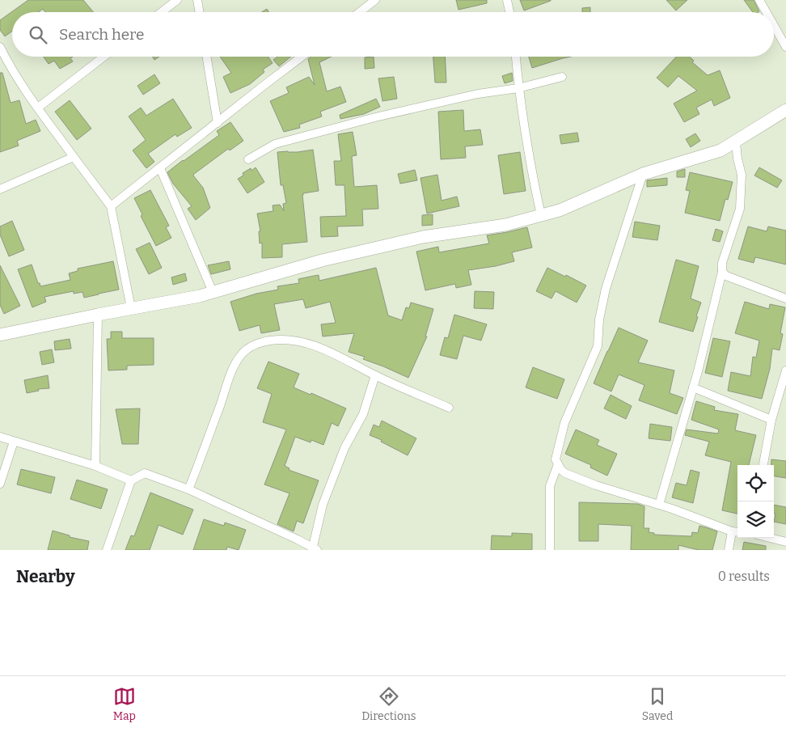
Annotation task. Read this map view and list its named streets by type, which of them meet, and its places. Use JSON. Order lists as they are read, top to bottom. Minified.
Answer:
{"page":{"search":"Search here","heading":["Nearby","0 results"],"nav":["Map","Directions","Saved"]}}
